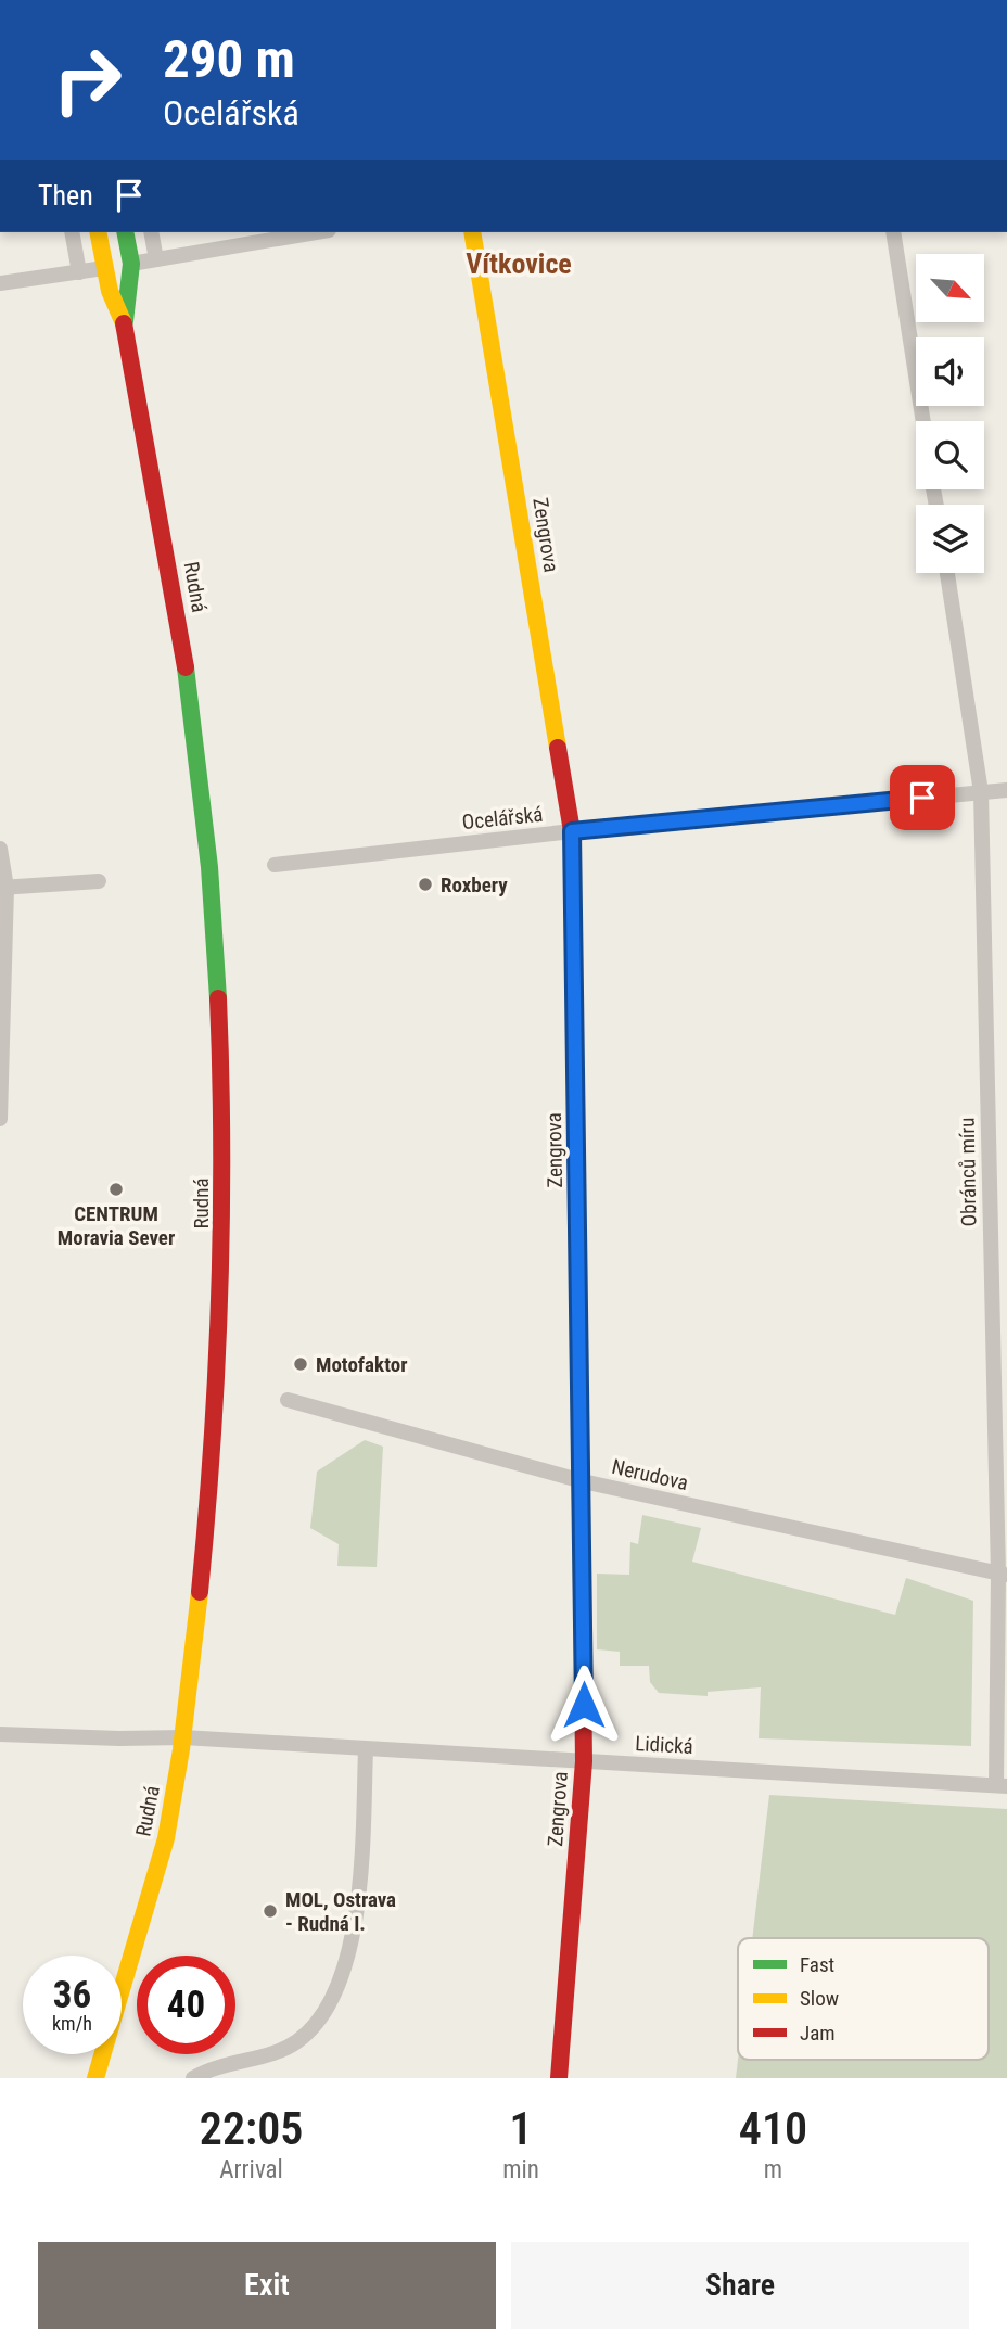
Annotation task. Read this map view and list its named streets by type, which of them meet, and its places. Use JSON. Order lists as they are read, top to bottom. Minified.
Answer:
{"streets":{"main road":["Zengrova","Rudná"],"street":["Ocelářská","Obránců míru","Nerudova","Lidická"]},"crossings":[["Zengrova","Ocelářská"],["Zengrova","Nerudova"],["Zengrova","Lidická"],["Rudná","Lidická"],["Ocelářská","Obránců míru"],["Obránců míru","Nerudova"],["Obránců míru","Lidická"]],"districts":["Vítkovice"],"places":["Roxbery","CENTRUM Moravia Sever","Motofaktor","MOL, Ostrava - Rudná I."],"legend":["Fast","Slow","Jam"],"north":"bottom right","page":{"turn":["290 m","Ocelářská"],"then":"Then","speed":"36 km/h","limit":"40","eta":["22:05","Arrival","1","min","410","m"],"buttons":["Exit","Share"]}}
